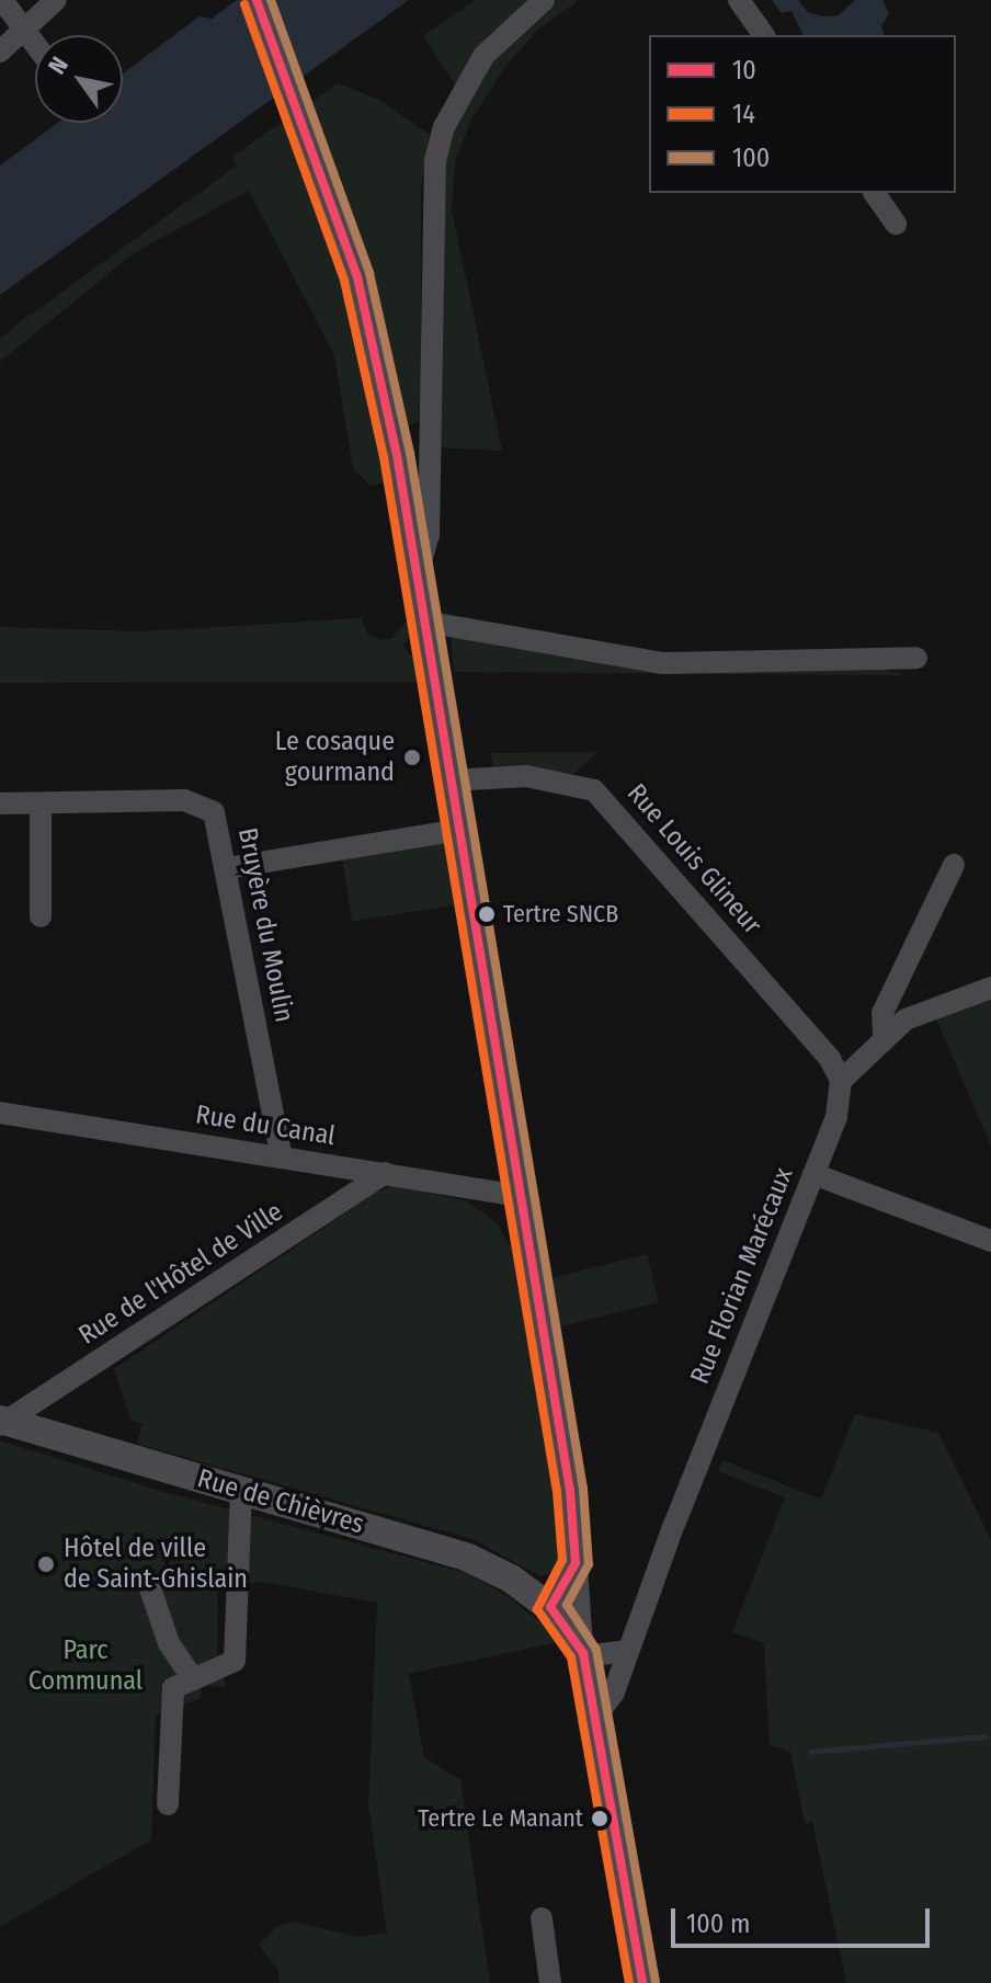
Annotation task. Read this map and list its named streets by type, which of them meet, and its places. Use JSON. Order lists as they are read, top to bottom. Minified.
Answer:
{"streets":{"main road":["Rue de Chièvres"],"street":["Rue Louis Glineur","Bruyère du Moulin","Rue du Canal","Rue de l'Hôtel de Ville","Rue Florian Marécaux"]},"crossings":[["Rue Louis Glineur","Rue Florian Marécaux"],["Bruyère du Moulin","Rue du Canal"],["Rue du Canal","Rue de l'Hôtel de Ville"],["Rue de l'Hôtel de Ville","Rue de Chièvres"]],"parks":["Parc Communal"],"places":["Le cosaque gourmand","Tertre SNCB","Hôtel de ville de Saint-Ghislain","Tertre Le Manant"],"lines":["transit line 10","transit line 100","transit line 14"],"legend":["10","14","100"],"scale_bar":"100 m","north":"top left"}
